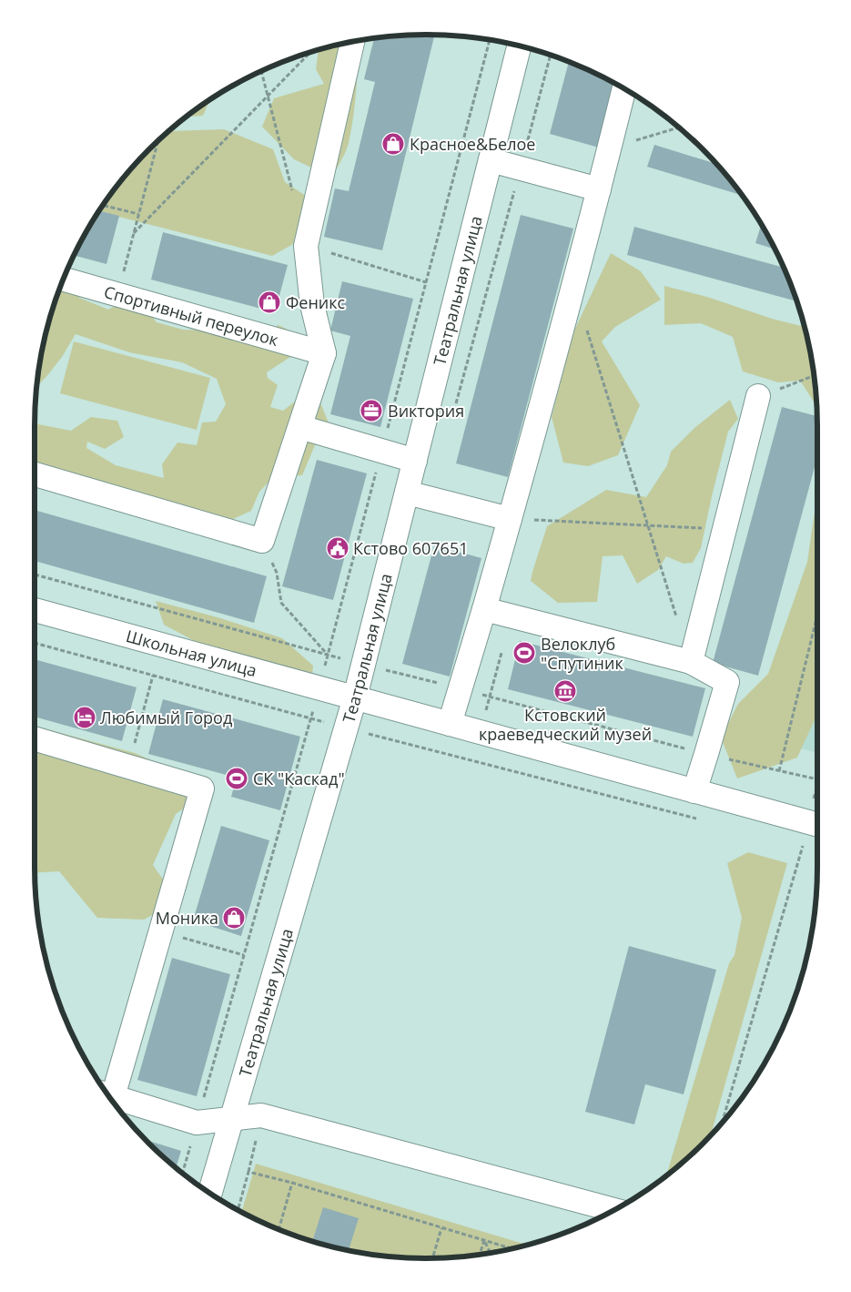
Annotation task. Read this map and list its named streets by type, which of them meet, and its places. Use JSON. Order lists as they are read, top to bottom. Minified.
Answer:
{"streets":{"street":["Театральная улица","Спортивный переулок","Школьная улица"]},"crossings":[["Театральная улица","Школьная улица"]],"places":{"shop":["Красное&Белое","Феникс","Моника"],"office":["Виктория"],"public building":["Кстово 607651"],"sports":["Велоклуб \"Спутиник","СК \"Каскад\""],"museum":["Кстовский краеведческий музей"],"hotel":["Любимый Город"]}}
